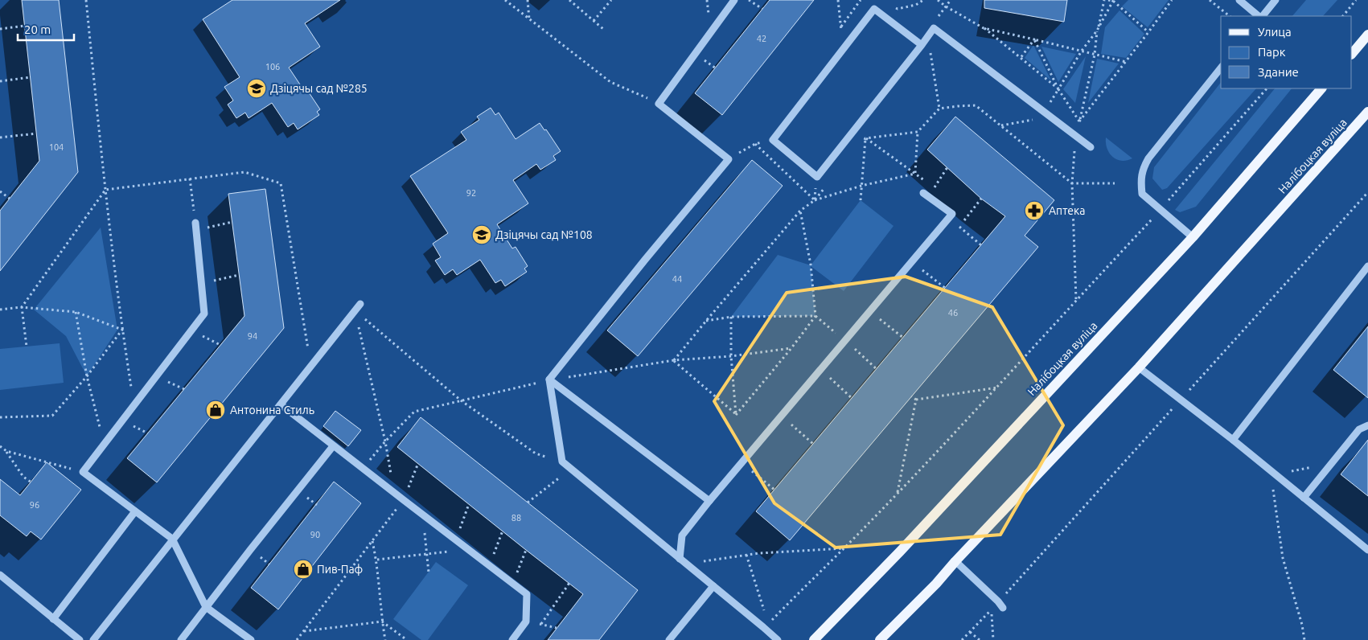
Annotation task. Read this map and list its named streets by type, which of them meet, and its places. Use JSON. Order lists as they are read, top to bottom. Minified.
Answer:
{"streets":{"main road":["Налібоцкая вуліца"]},"places":{"school or university":["Дзіцячы сад №285","Дзіцячы сад №108"],"pharmacy":["Аптека"],"shop":["Антонина Стиль","Пив-Паф"]},"house_numbers":["42","106","104","92","44","46","94","96","88","90"],"legend":["Улица","Парк","Здание"],"scale_bar":"20 m"}
